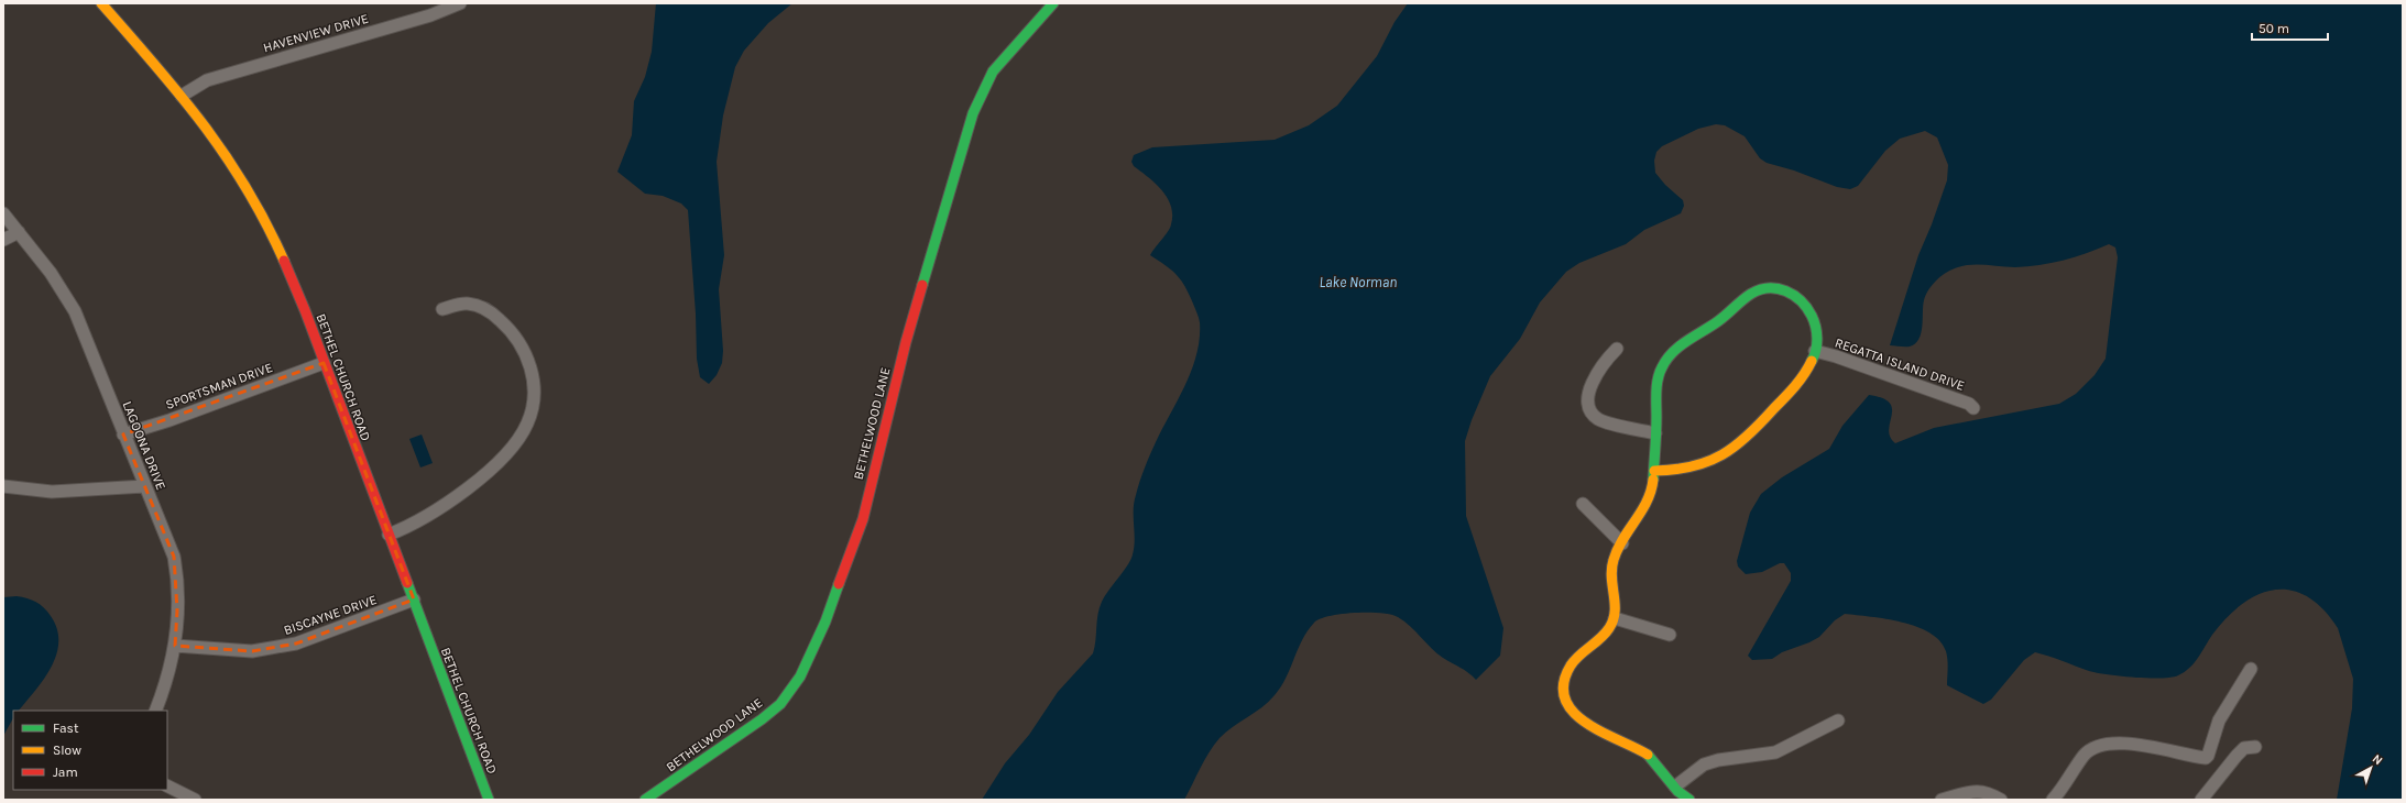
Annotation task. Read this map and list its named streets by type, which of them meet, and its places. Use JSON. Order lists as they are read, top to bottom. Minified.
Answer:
{"streets":{"street":["HAVENVIEW DRIVE","REGATTA ISLAND DRIVE","BETHEL CHURCH ROAD","SPORTSMAN DRIVE","BETHELWOOD LANE","LAGOONA DRIVE","BISCAYNE DRIVE"]},"crossings":[["HAVENVIEW DRIVE","BETHEL CHURCH ROAD"],["BETHEL CHURCH ROAD","SPORTSMAN DRIVE"],["BETHEL CHURCH ROAD","BISCAYNE DRIVE"],["SPORTSMAN DRIVE","LAGOONA DRIVE"],["LAGOONA DRIVE","BISCAYNE DRIVE"]],"water":["Lake Norman"],"legend":["Fast","Slow","Jam"],"scale_bar":"50 m","north":"top right"}
